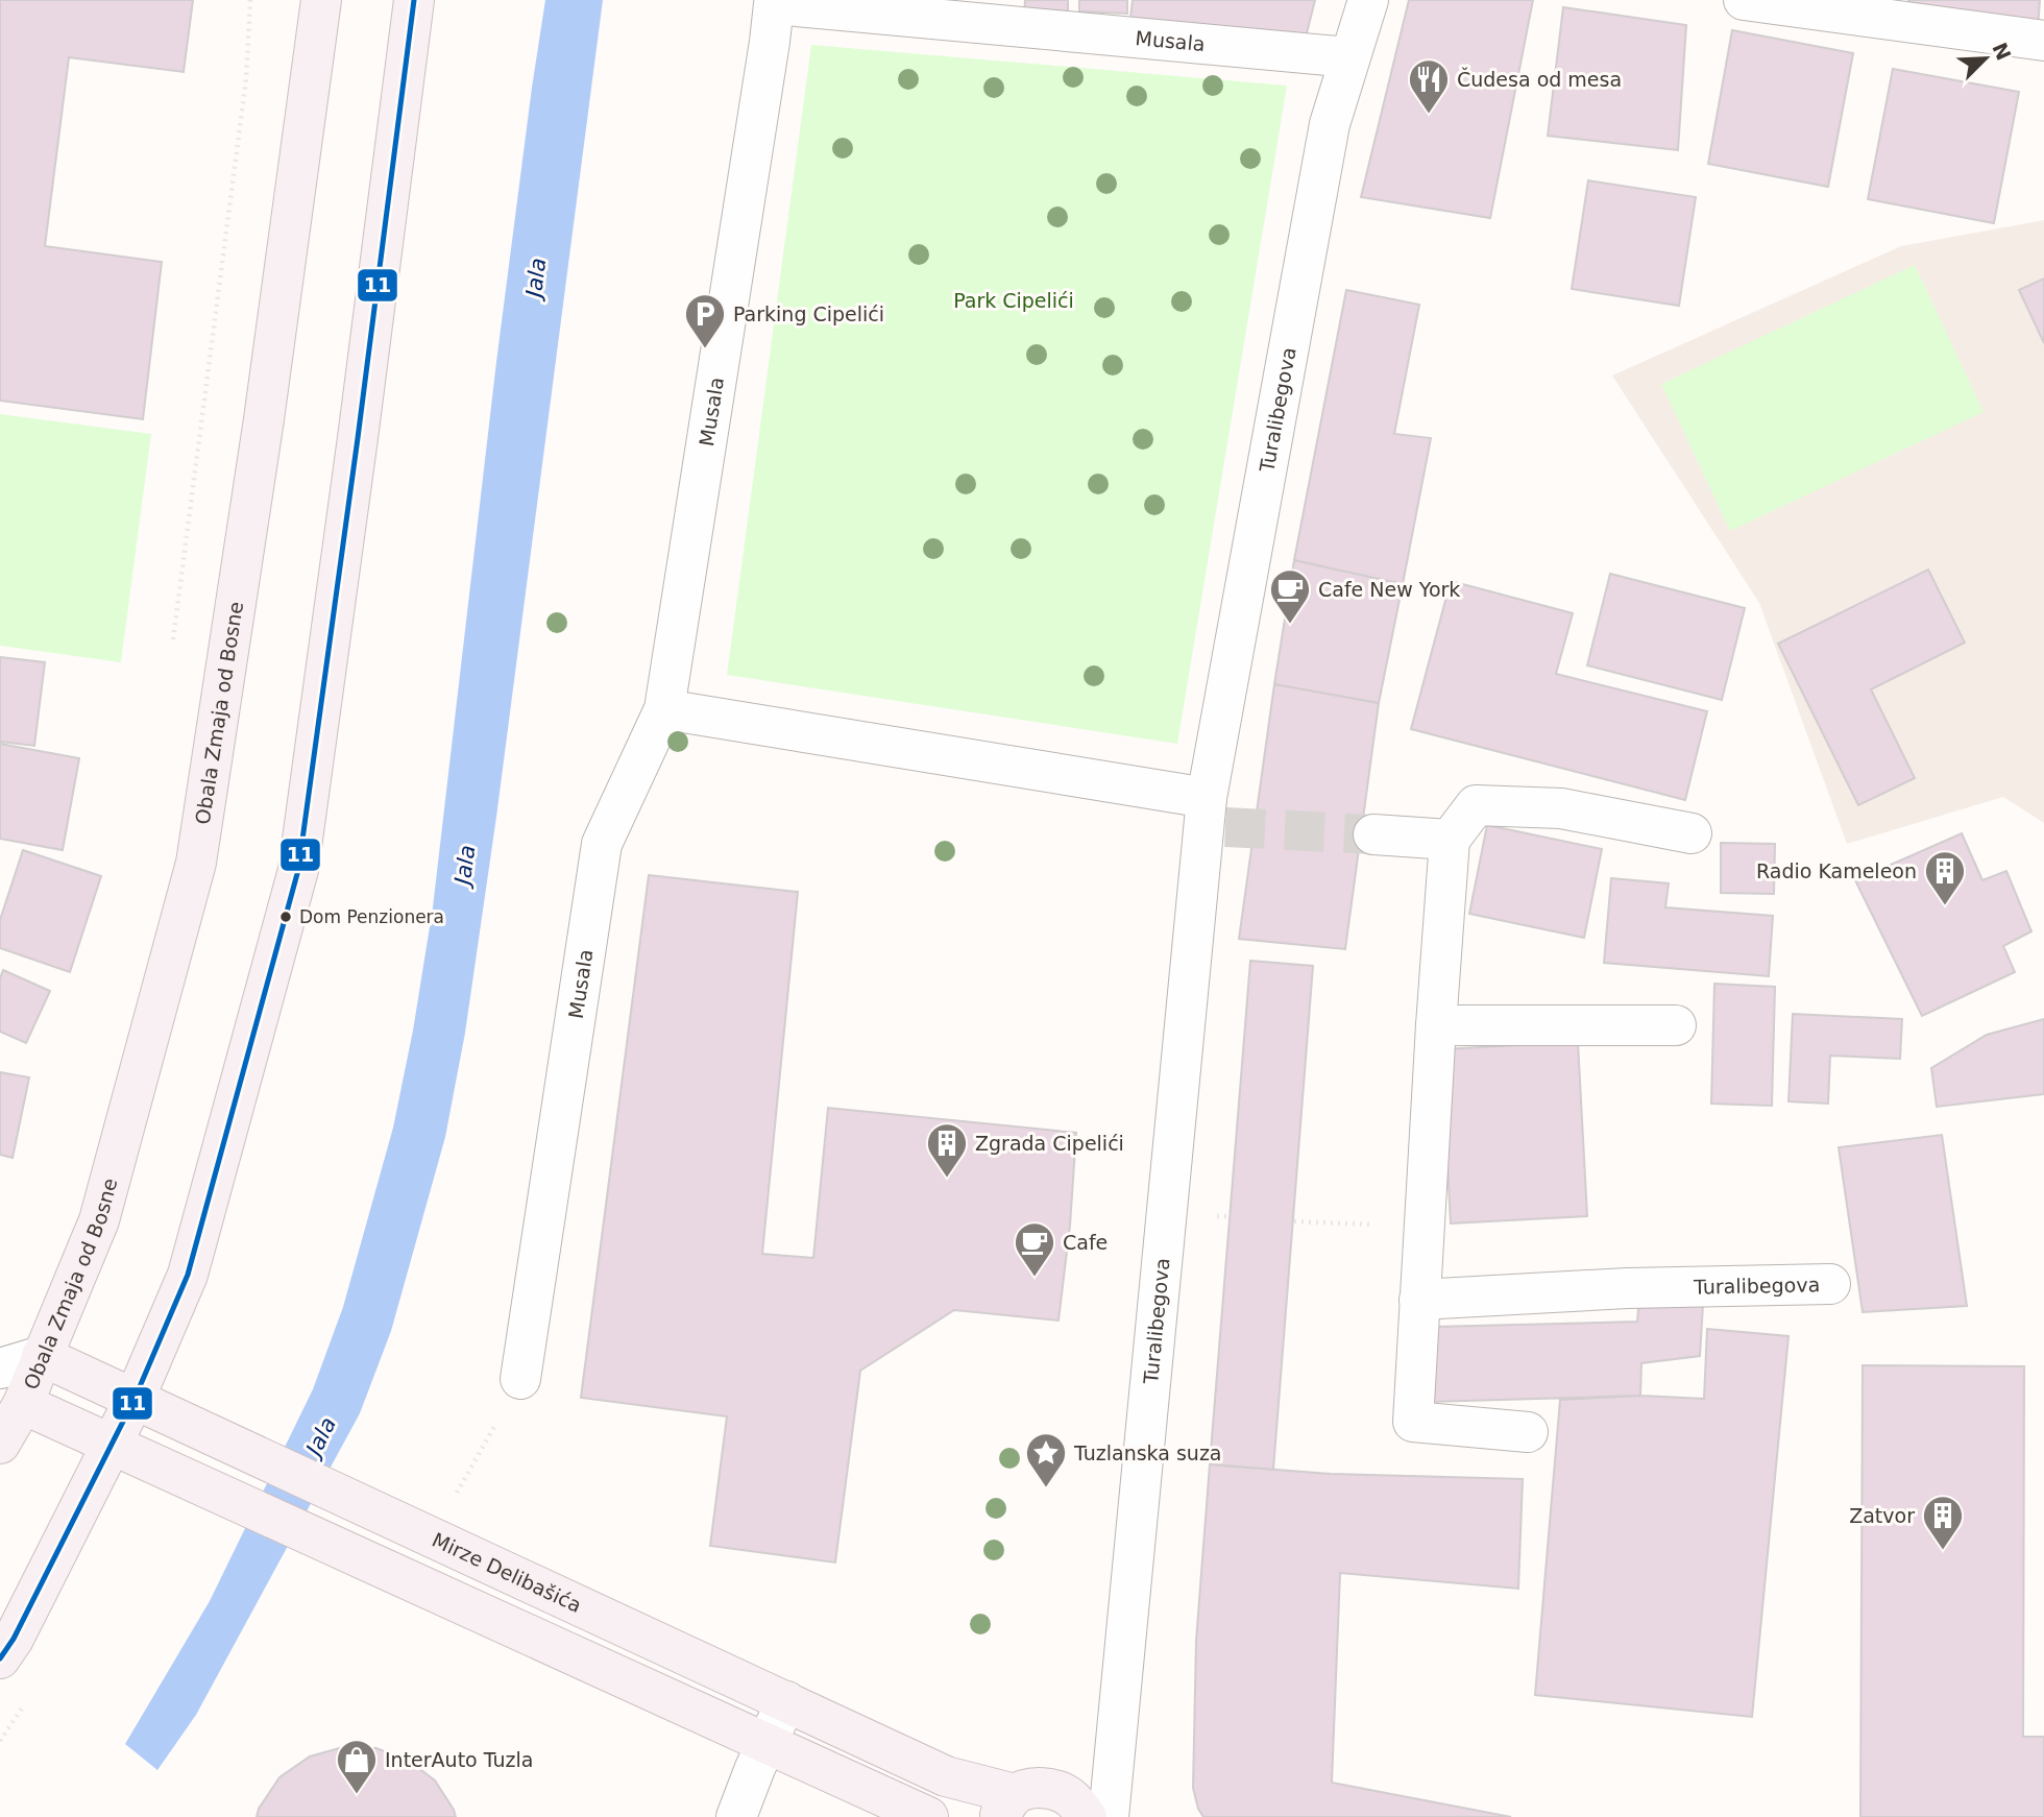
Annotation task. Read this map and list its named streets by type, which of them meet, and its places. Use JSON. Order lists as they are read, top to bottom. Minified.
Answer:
{"streets":{"main road":["Obala Zmaja od Bosne","Mirze Delibašića"],"street":["Musala","Turalibegova"]},"crossings":[["Musala","Turalibegova"],["Obala Zmaja od Bosne","Mirze Delibašića"]],"water":["Jala"],"parks":["Park Cipelići"],"places":{"restaurant":["Čudesa od mesa"],"parking":["Parking Cipelići"],"cafe":["Cafe New York","Cafe"],"building":["Radio Kameleon","Zgrada Cipelići","Zatvor"],"other":["Dom Penzionera"],"place":["Tuzlanska suza"],"shop":["InterAuto Tuzla"]},"lines":["transit line 11"],"north":"top right"}
